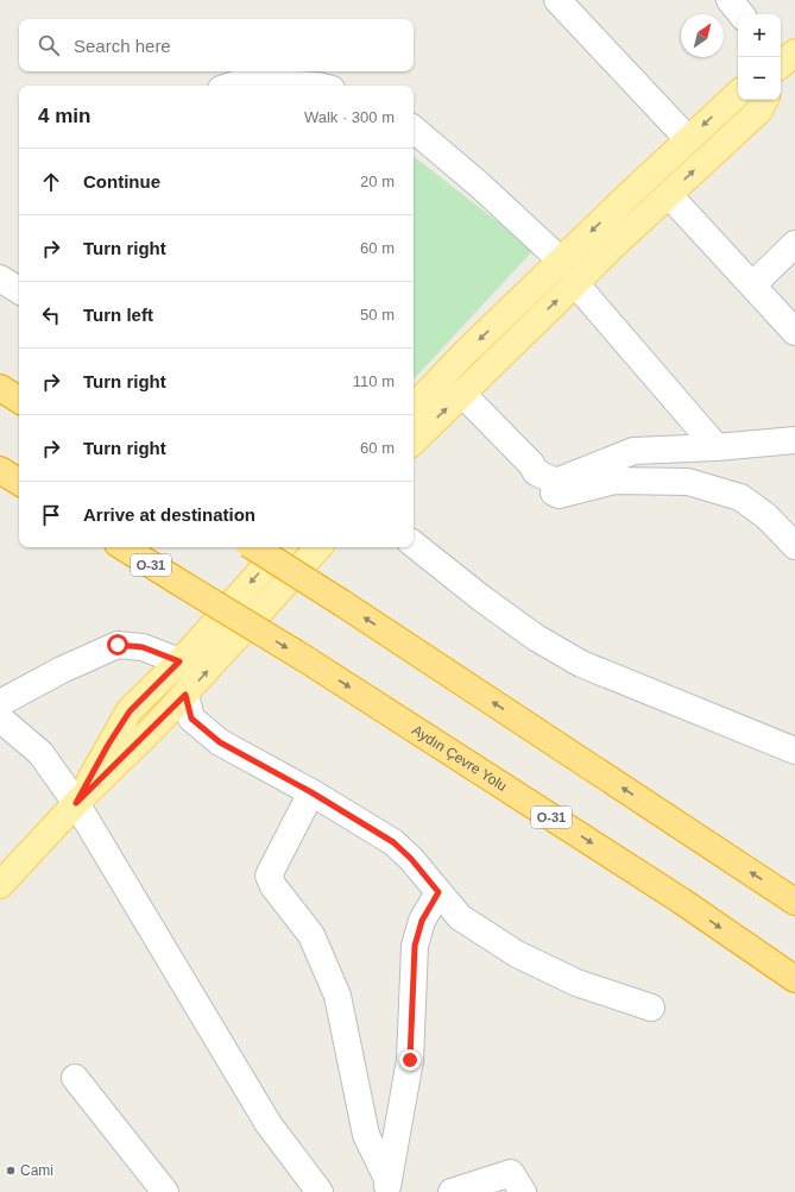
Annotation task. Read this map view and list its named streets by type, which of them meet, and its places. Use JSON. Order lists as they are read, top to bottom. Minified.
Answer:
{"streets":{"highway":["O-31","Aydın Çevre Yolu"]},"places":["Cami"],"north":"top right","page":{"map_buttons":["+","−"],"search":"Search here","heading":["4 min","Walk · 300 m"],"list":[["Continue","20 m"],["Turn right","60 m"],["Turn left","50 m"],["Turn right","110 m"],["Turn right","60 m"],"Arrive at destination"]}}
